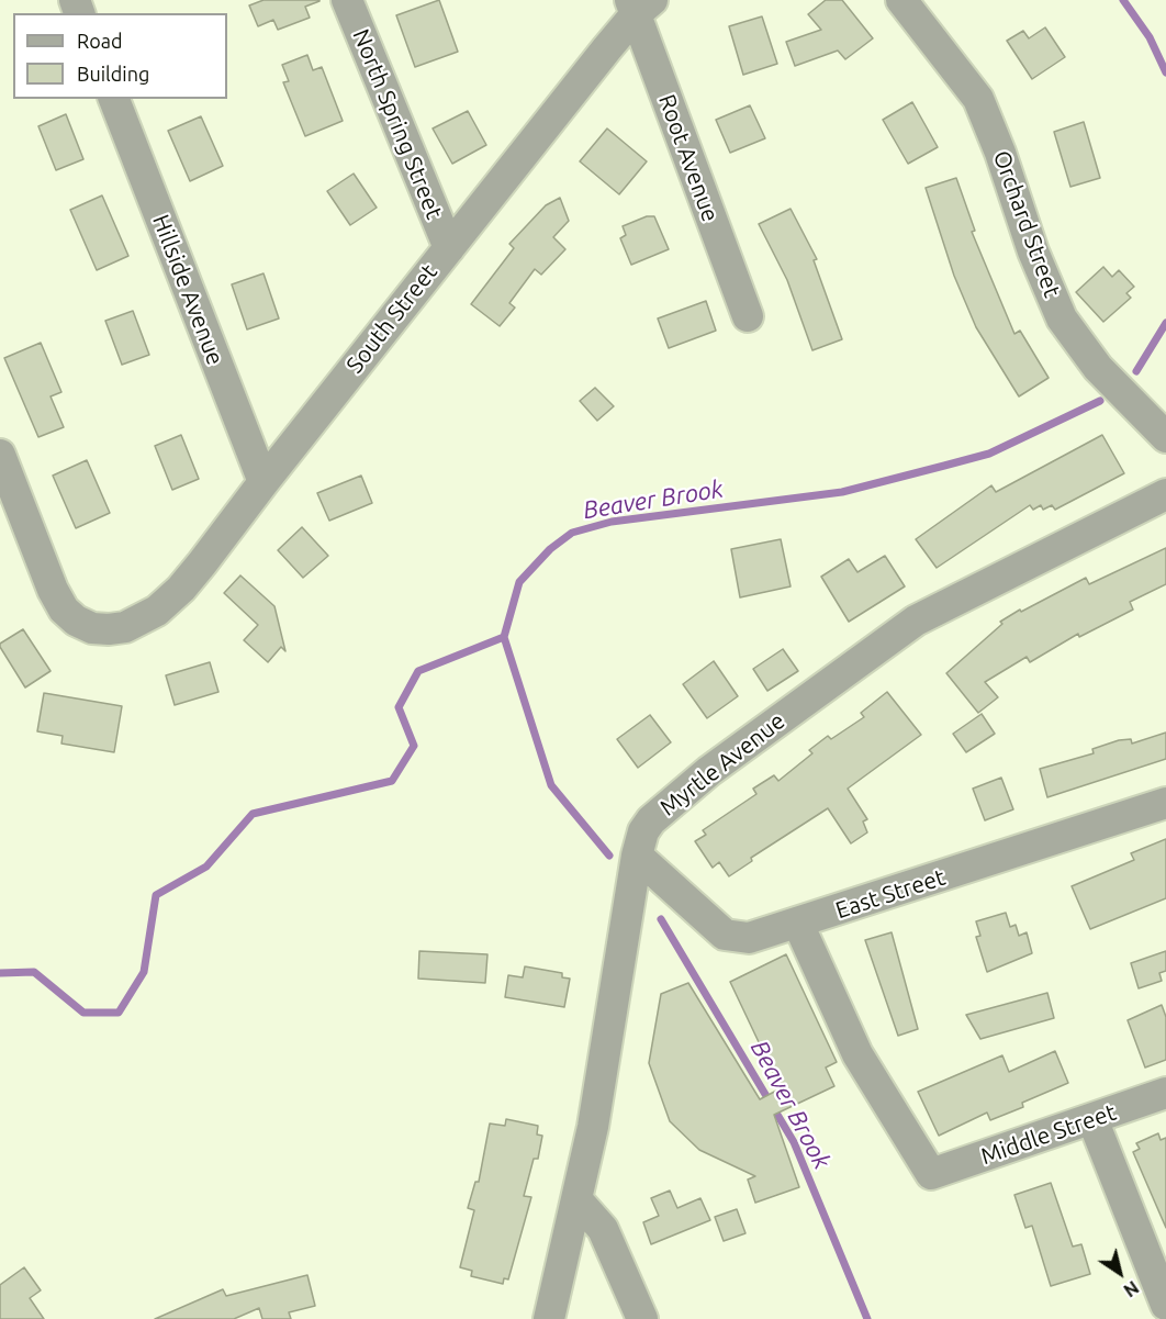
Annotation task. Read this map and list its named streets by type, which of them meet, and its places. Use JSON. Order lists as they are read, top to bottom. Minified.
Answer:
{"streets":{"street":["North Spring Street","Root Avenue","Orchard Street","Hillside Avenue","South Street","Myrtle Avenue","East Street","Middle Street"]},"crossings":[["North Spring Street","South Street"],["Root Avenue","South Street"],["Hillside Avenue","South Street"],["Myrtle Avenue","East Street"],["East Street","Middle Street"]],"water":["Beaver Brook"],"legend":["Road","Building"],"north":"bottom right"}
